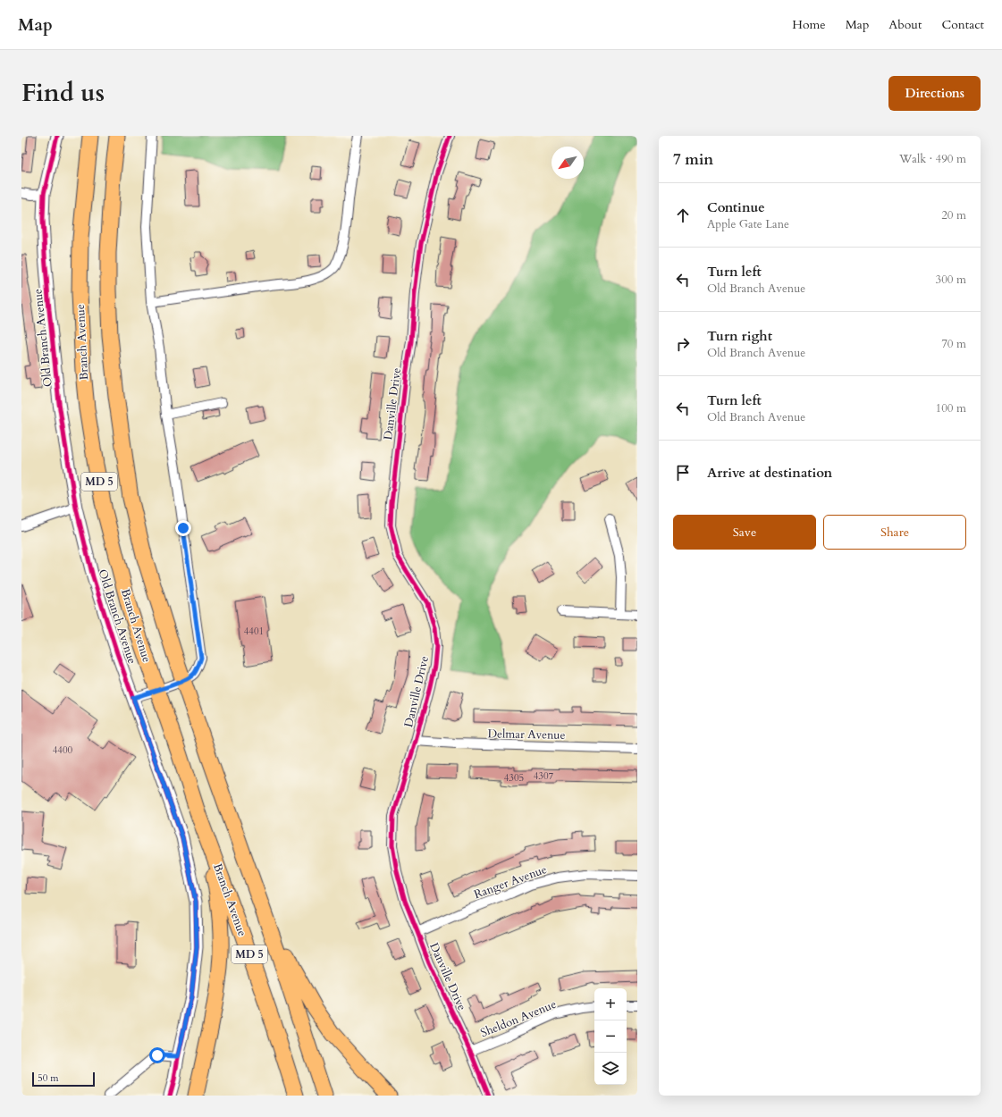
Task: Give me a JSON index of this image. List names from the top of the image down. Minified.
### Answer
{"streets":{"highway":["Branch Avenue","MD 5"],"street":["Old Branch Avenue","Danville Drive","Delmar Avenue","Ranger Avenue","Sheldon Avenue"]},"crossings":[["Danville Drive","Delmar Avenue"],["Danville Drive","Ranger Avenue"],["Danville Drive","Sheldon Avenue"]],"house_numbers":["4401","4400","4307","4305"],"scale_bar":"50 m","north":"bottom left","page":{"header":"Map","nav":["Home","Map","About","Contact"],"title":"Find us","buttons":["Directions",["Save","Share"]],"heading":["7 min","Walk · 490 m"],"list":[["Continue","Apple Gate Lane","20 m"],["Turn left","Old Branch Avenue","300 m"],["Turn right","Old Branch Avenue","70 m"],["Turn left","Old Branch Avenue","100 m"],"Arrive at destination"],"map_buttons":["+","−"],"scale":"50 m"}}
